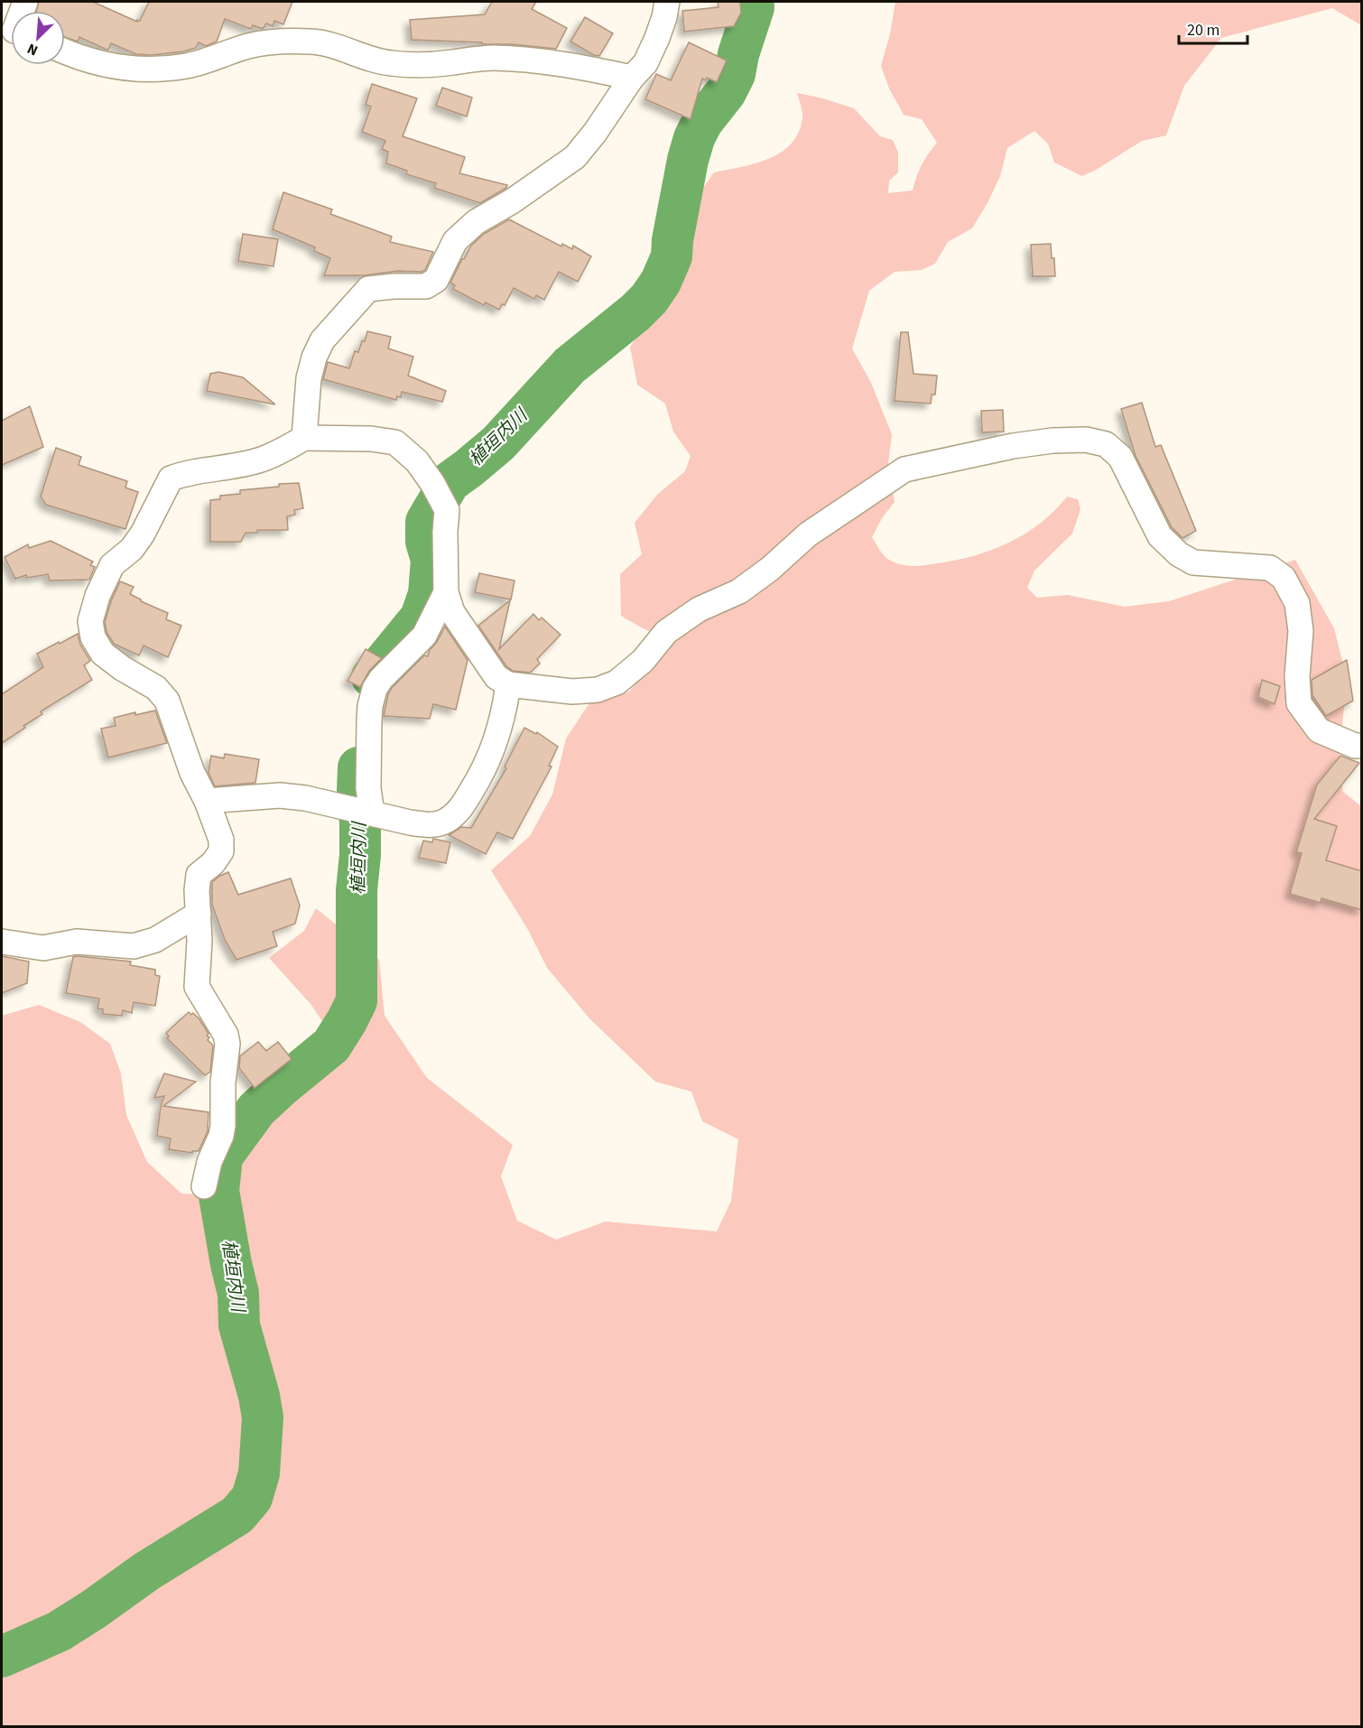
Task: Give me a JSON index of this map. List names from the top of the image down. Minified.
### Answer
{"water":["植垣内川"],"scale_bar":"20 m","north":"bottom left"}
